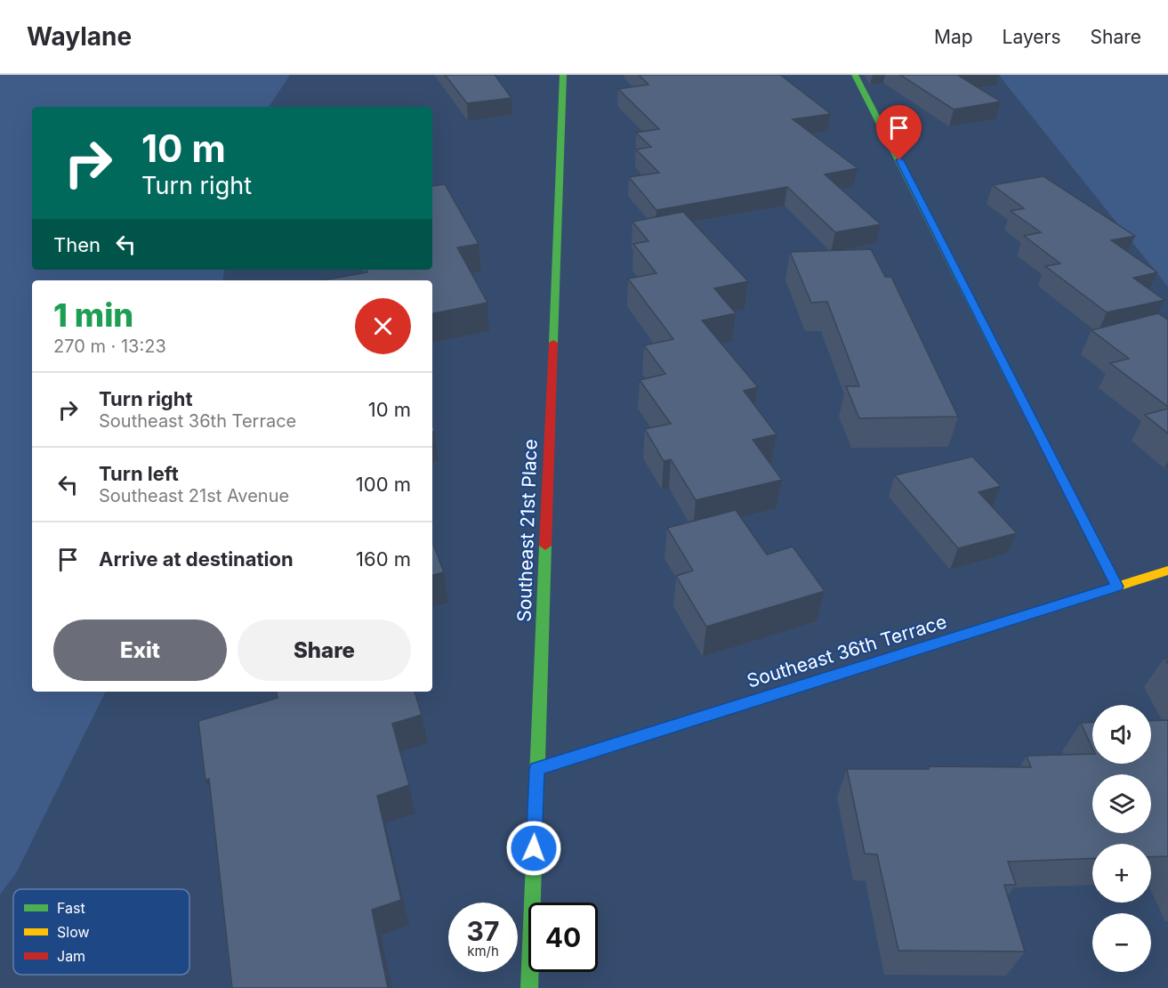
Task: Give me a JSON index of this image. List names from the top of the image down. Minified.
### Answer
{"streets":{"street":["Southeast 21st Place","Southeast 36th Terrace"]},"crossings":[["Southeast 21st Place","Southeast 36th Terrace"]],"legend":["Fast","Slow","Jam"],"page":{"header":"Waylane","nav":["Map","Layers","Share"],"turn":["10 m","Turn right"],"then":"Then","heading":["1 min","270 m · 13:23"],"list":[{"name":"Turn right","note":"Southeast 36th Terrace","value":"10 m"},{"name":"Turn left","note":"Southeast 21st Avenue","value":"100 m"},{"name":"Arrive at destination","value":"160 m"}],"buttons":["Exit","Share"],"map_buttons":["+","−"],"speed":"37 km/h","limit":"40"}}
